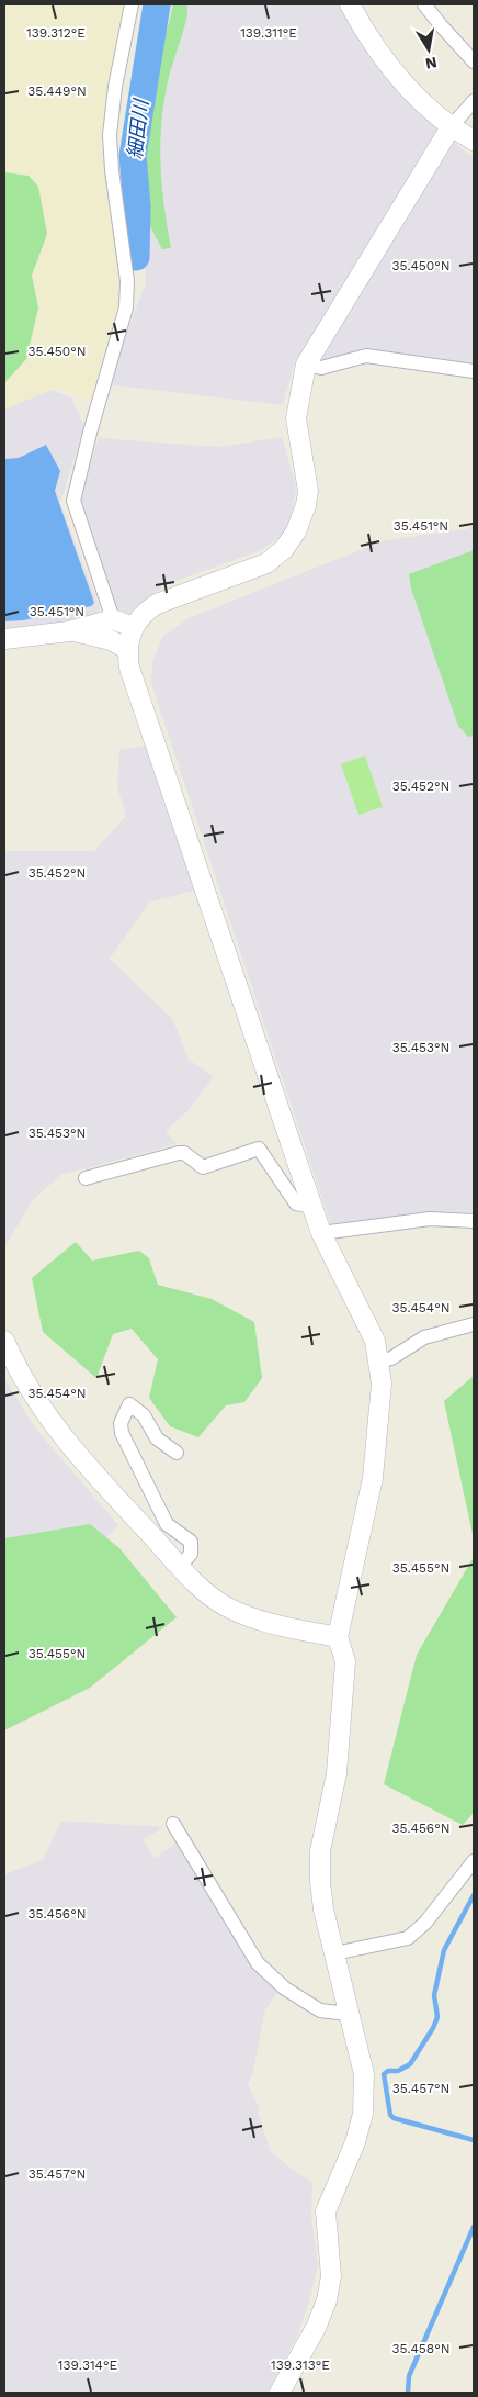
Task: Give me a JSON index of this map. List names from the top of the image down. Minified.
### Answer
{"water":["細田川"],"north":"bottom","coordinates":["139.312°E","139.311°E","35.449°N","35.450°N","35.451°N","35.452°N","35.453°N","35.454°N","35.455°N","35.456°N","35.457°N","35.458°N","139.314°E","139.313°E"]}
